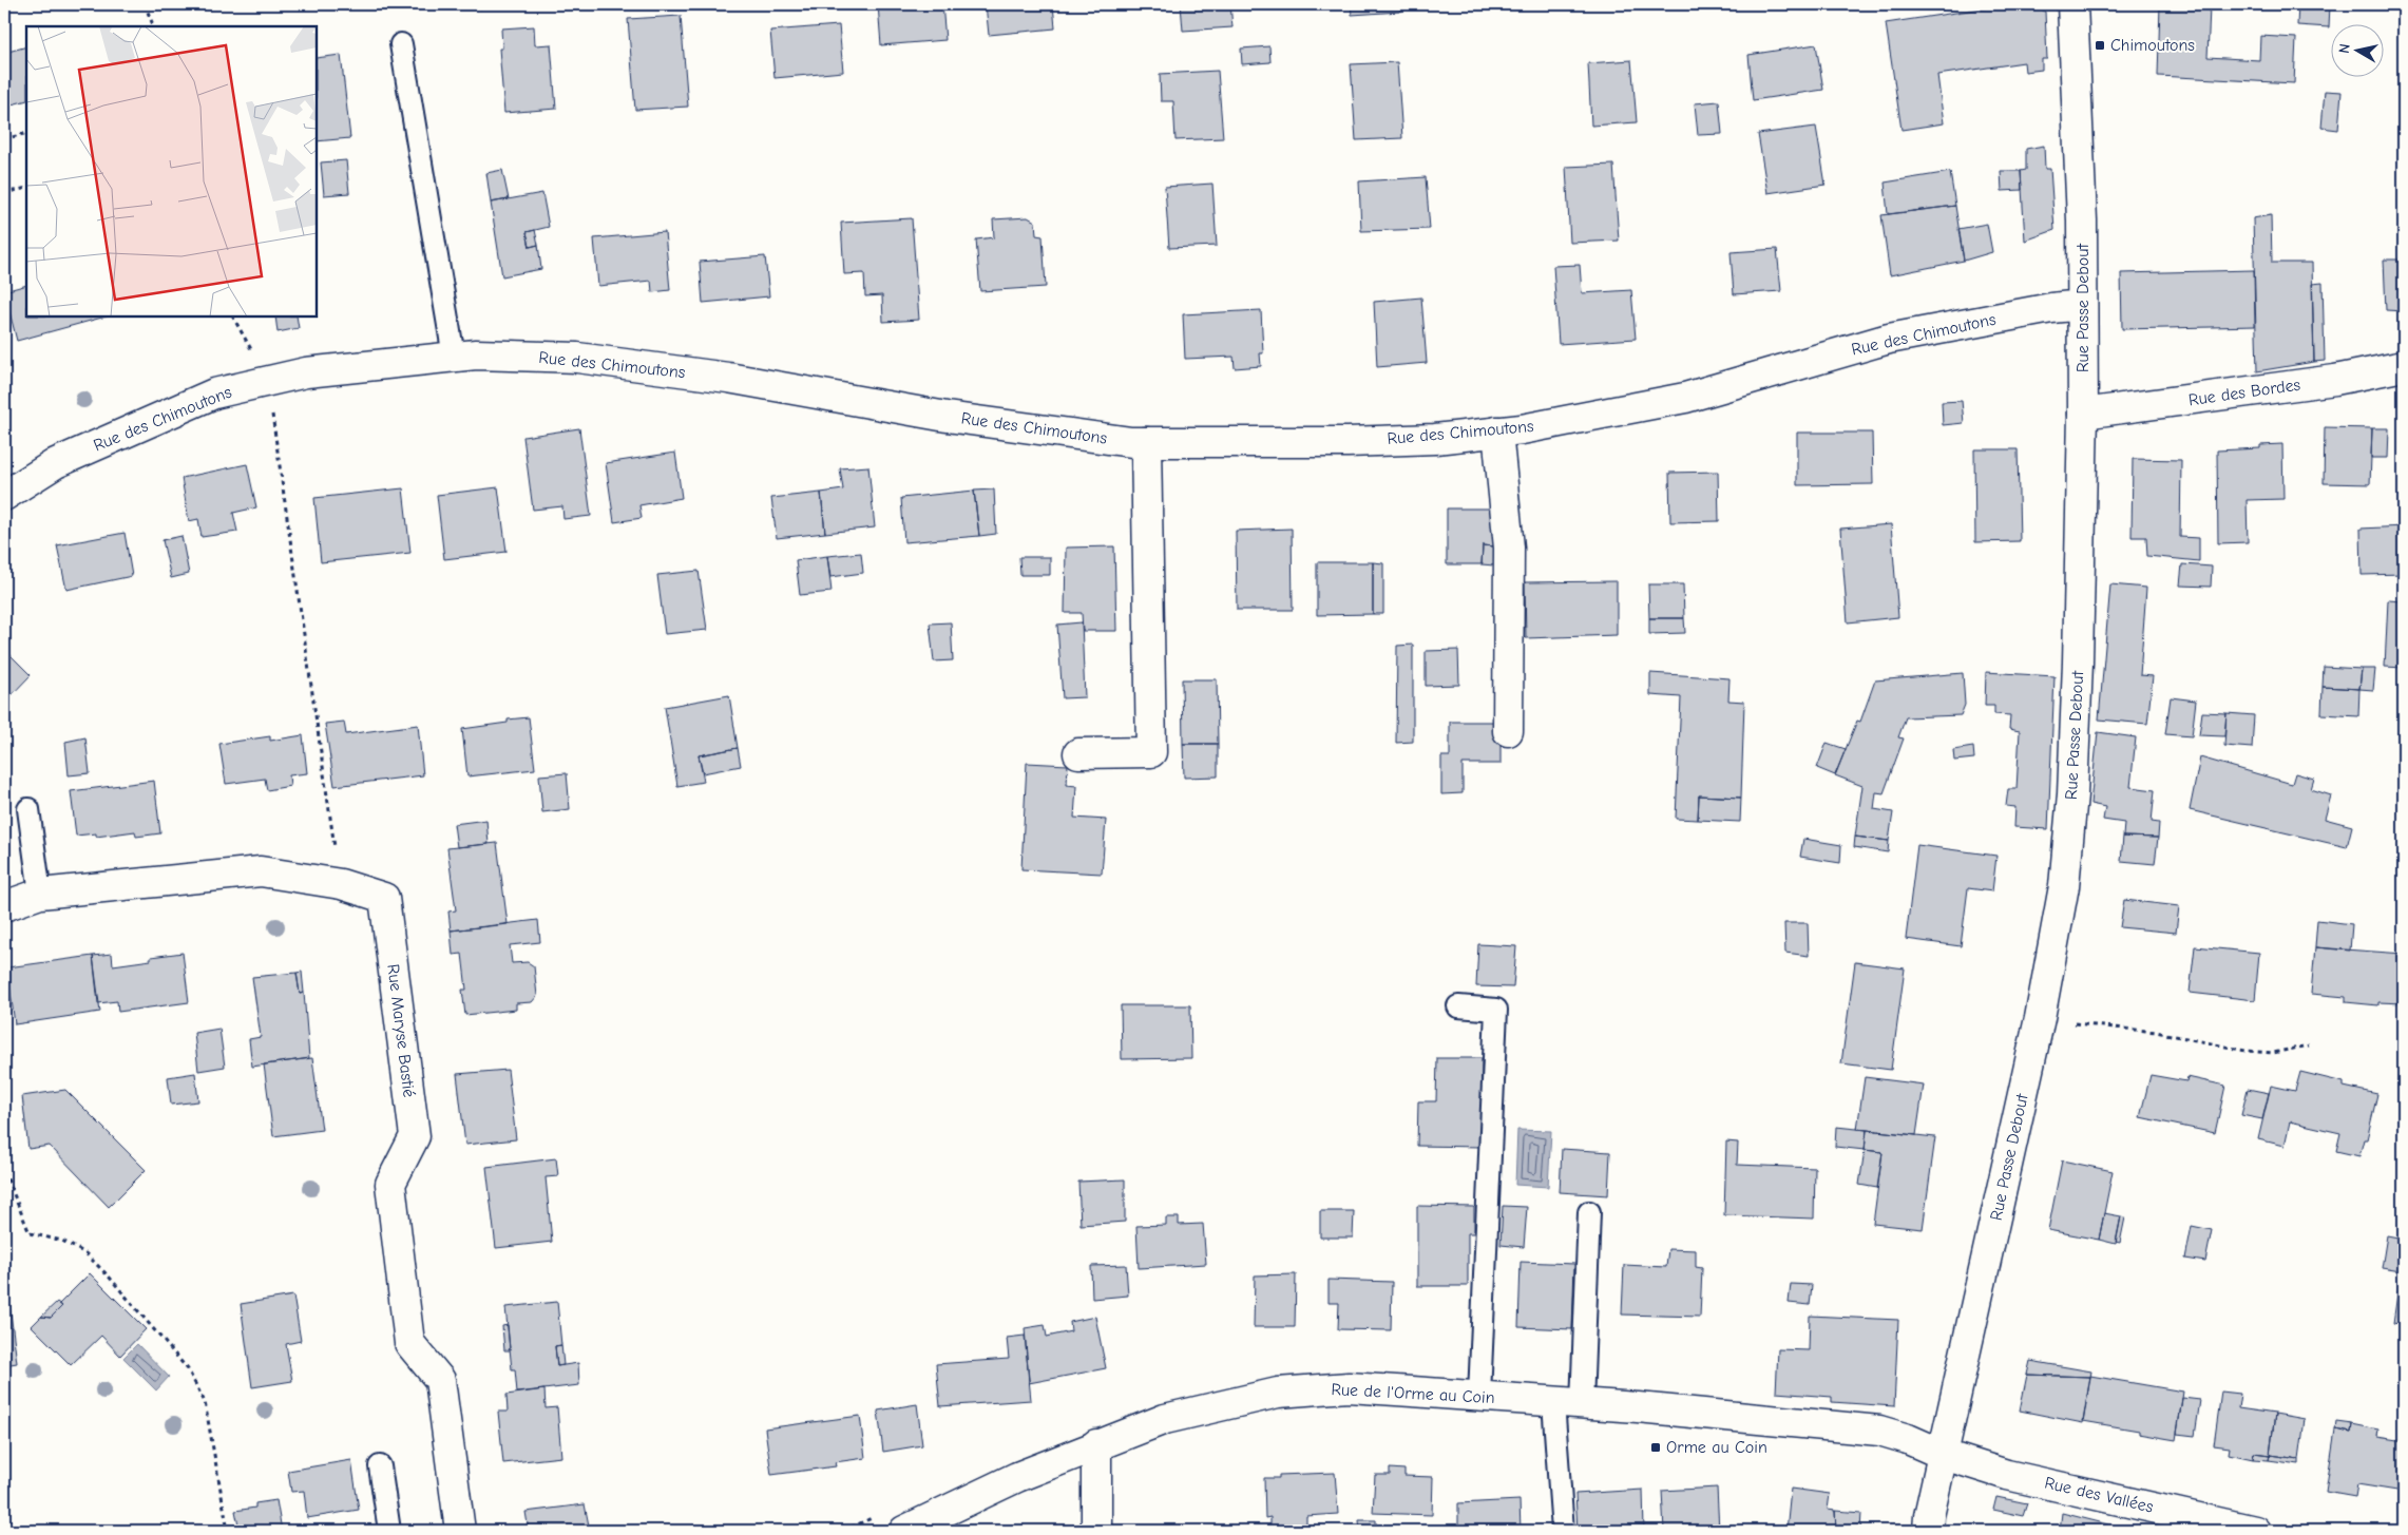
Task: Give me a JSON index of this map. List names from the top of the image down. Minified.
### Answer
{"streets":{"main road":["Rue Passe Debout","Rue des Chimoutons","Rue des Bordes","Rue Maryse Bastié","Rue de l'Orme au Coin","Rue des Vallées"]},"crossings":[["Rue Passe Debout","Rue des Chimoutons"],["Rue Passe Debout","Rue des Bordes"],["Rue Passe Debout","Rue de l'Orme au Coin"],["Rue Passe Debout","Rue des Vallées"],["Rue de l'Orme au Coin","Rue des Vallées"]],"places":{"transit":["Chimoutons","Orme au Coin"]},"north":"left"}
